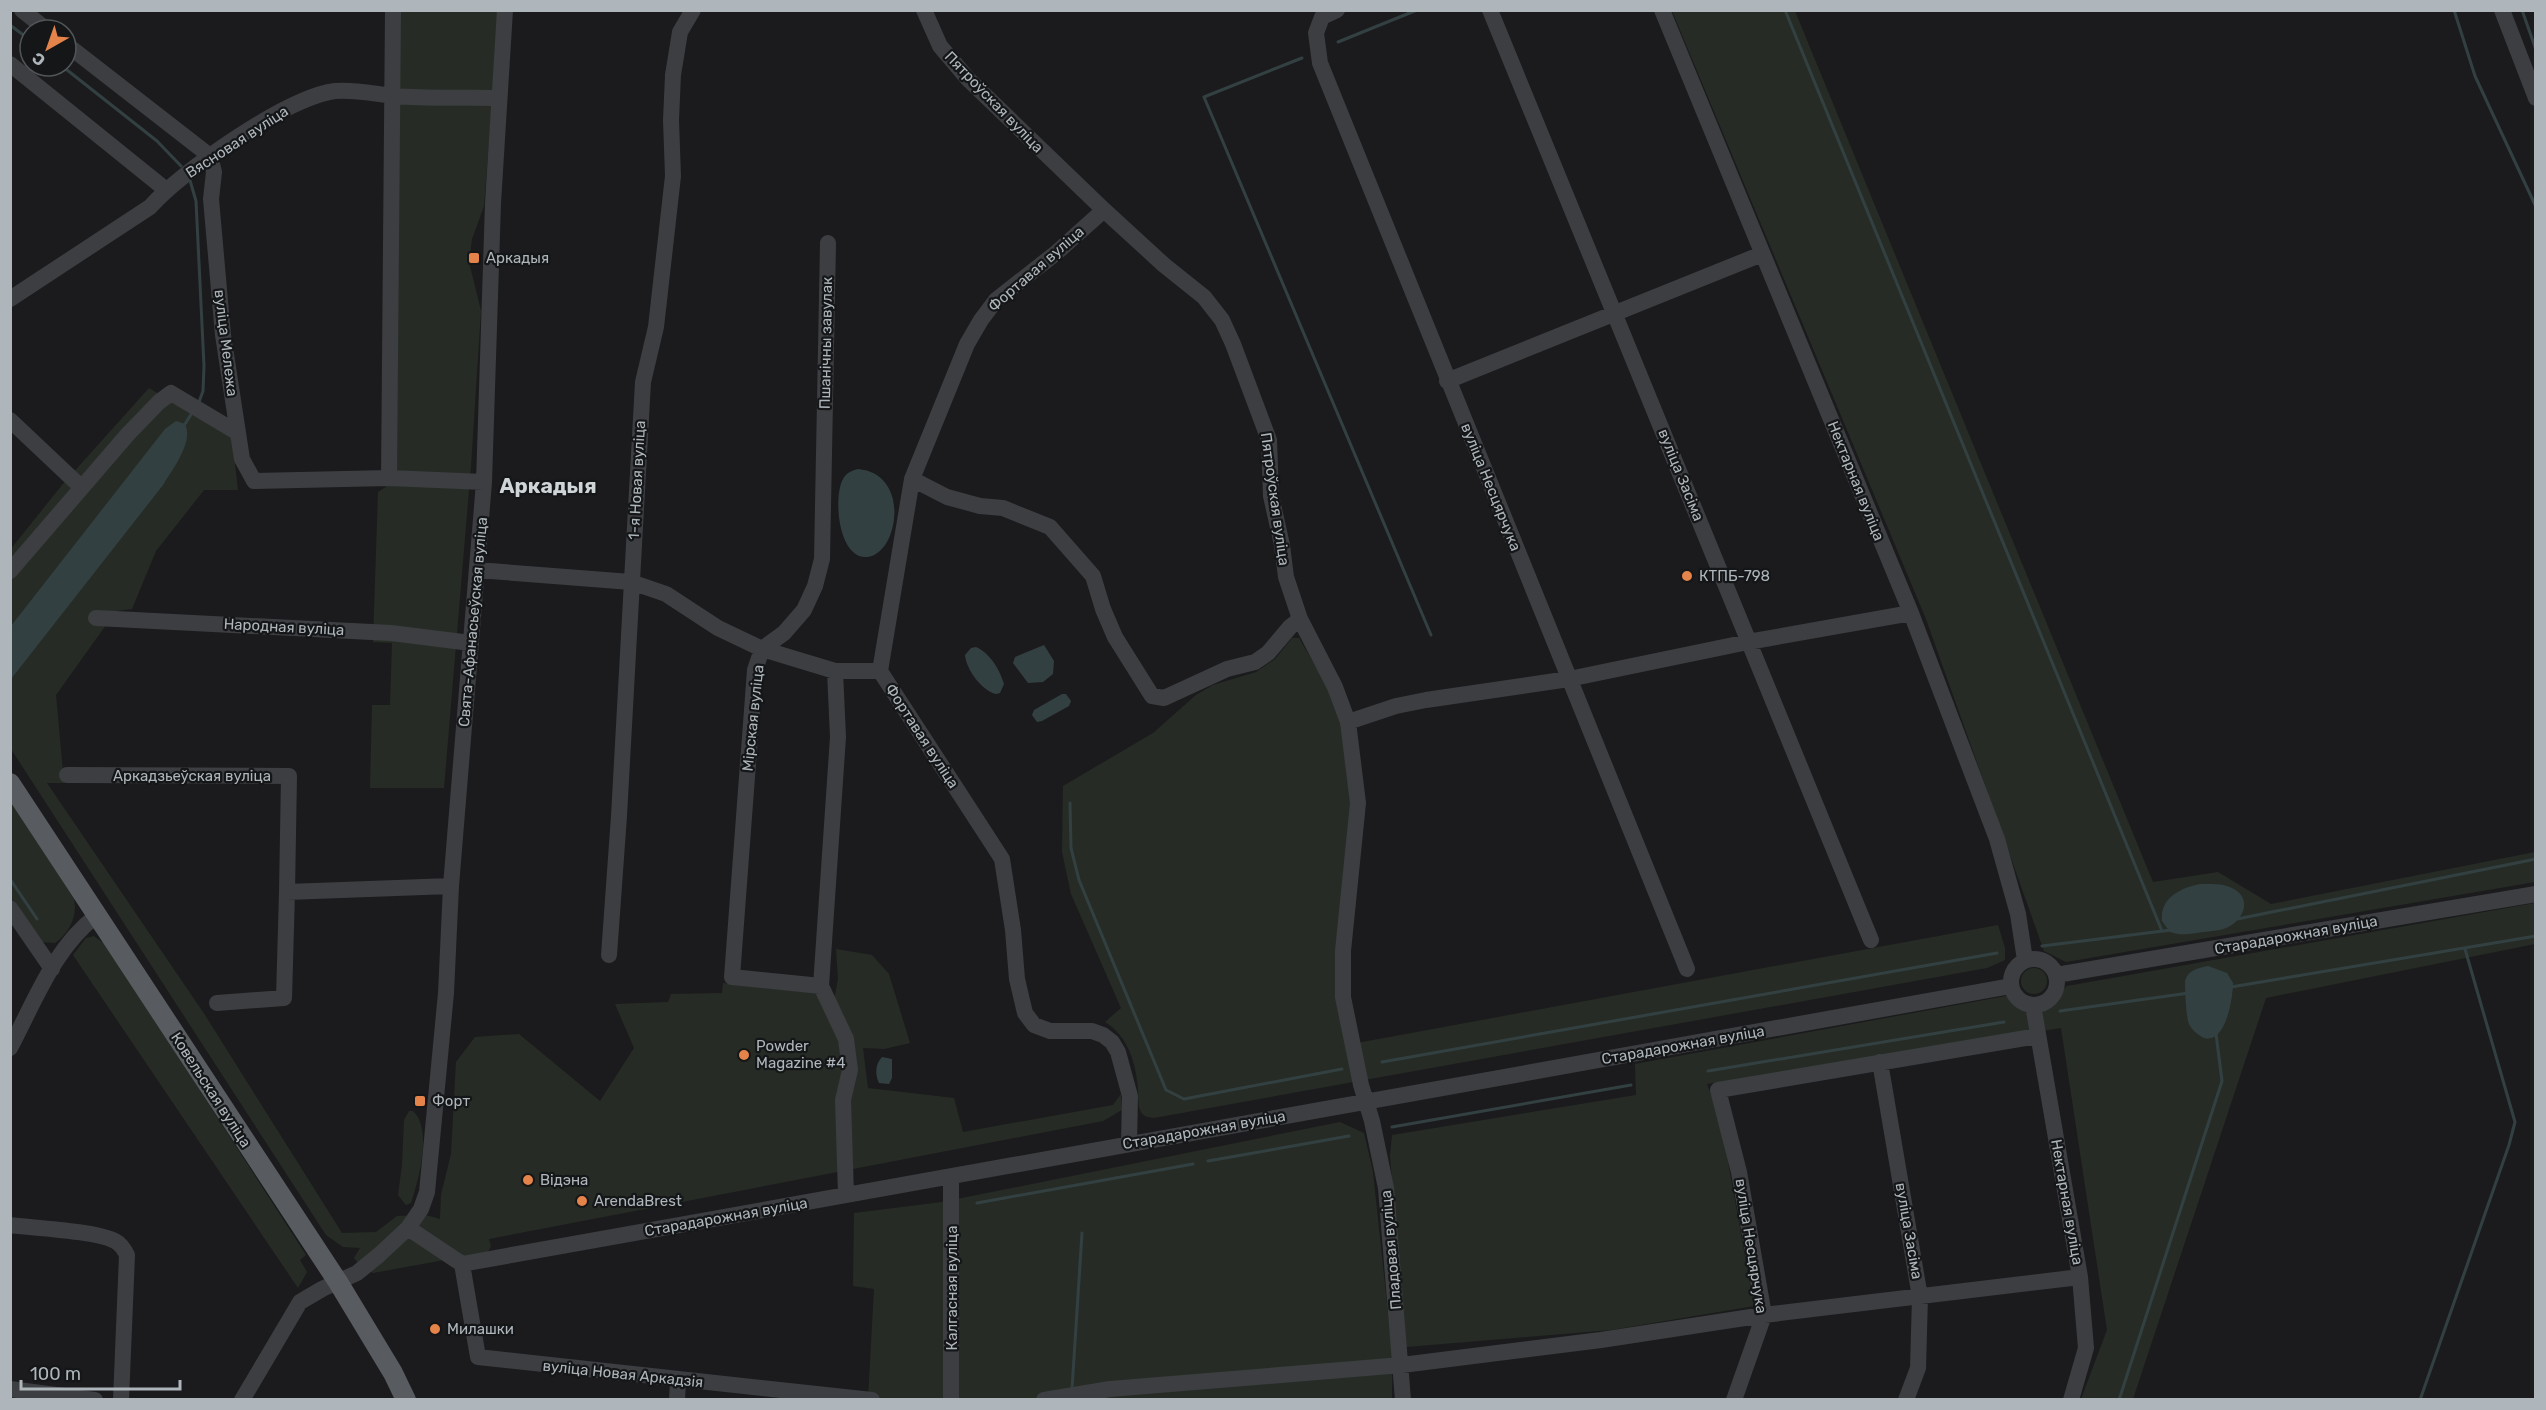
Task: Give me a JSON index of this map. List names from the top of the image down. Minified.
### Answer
{"streets":{"main road":["Ковельская вуліца"],"street":["Пятроўская вуліца","Вясновая вуліца","Фортавая вуліца","вуліца Мележа","Пшанічны завулак","вуліца Засіма","1-я Новая вуліца","Нектарная вуліца","вуліца Несцярчука","Свята-Афанасьеўская вуліца","Народная вуліца","Мірская вуліца","Аркадзьеўская вуліца","Старадарожная вуліца","Пладовая вуліца","Калгасная вуліца","вуліца Новая Аркадзія"]},"crossings":[["Пятроўская вуліца","Фортавая вуліца"],["Пятроўская вуліца","Старадарожная вуліца"],["Пятроўская вуліца","Пладовая вуліца"],["Вясновая вуліца","вуліца Мележа"],["Вясновая вуліца","Свята-Афанасьеўская вуліца"],["Фортавая вуліца","Старадарожная вуліца"],["вуліца Мележа","Свята-Афанасьеўская вуліца"],["Пшанічны завулак","Мірская вуліца"],["вуліца Засіма","вуліца Несцярчука"],["Нектарная вуліца","Старадарожная вуліца"],["Свята-Афанасьеўская вуліца","Народная вуліца"],["Свята-Афанасьеўская вуліца","Ковельская вуліца"],["Старадарожная вуліца","Пладовая вуліца"],["Старадарожная вуліца","Калгасная вуліца"],["Старадарожная вуліца","вуліца Новая Аркадзія"]],"districts":["Аркадыя"],"places":{"transit":["Аркадыя","Форт"],"other":["КТПБ-798","Powder Magazine #4","Відэна","ArendaBrest","Милашки"]},"scale_bar":"100 m","north":"bottom left"}
